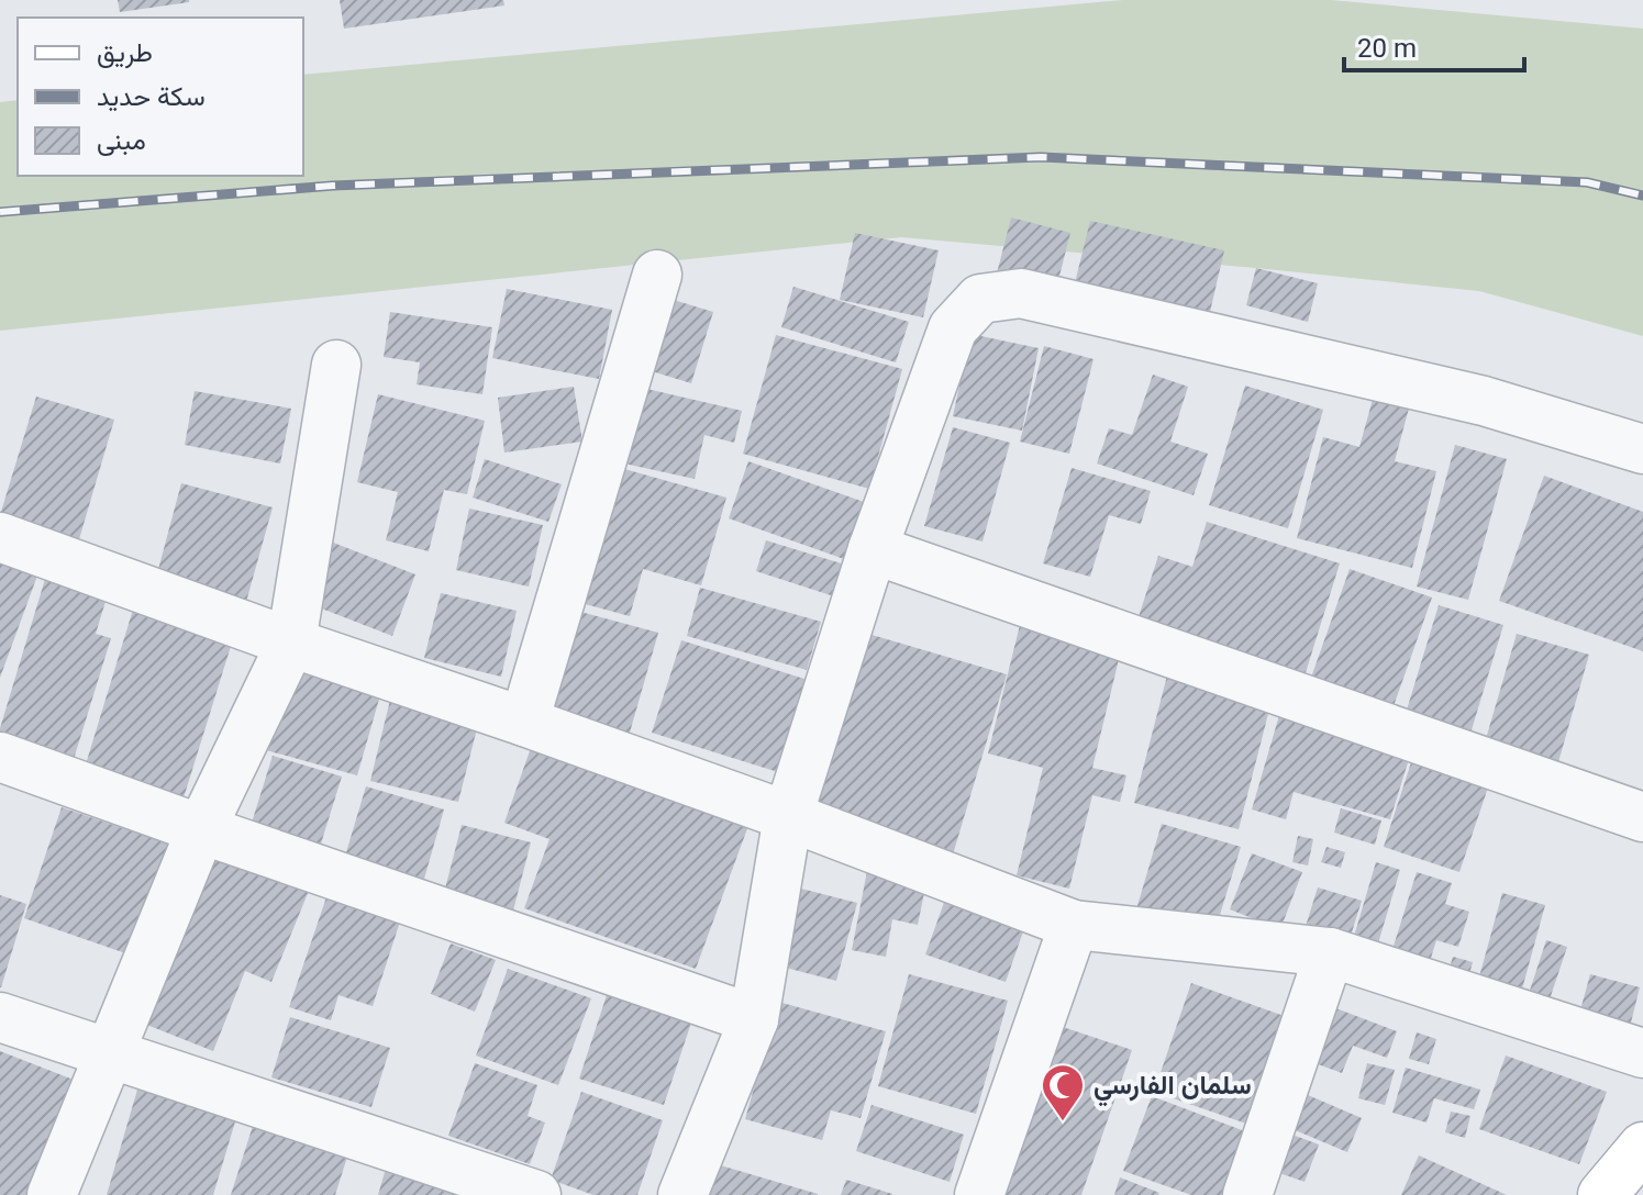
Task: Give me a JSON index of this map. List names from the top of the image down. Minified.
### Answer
{"places":{"mosque":["سلمان الفارسي"]},"legend":["طريق","سكة حديد","مبنى"],"scale_bar":"20 m"}
